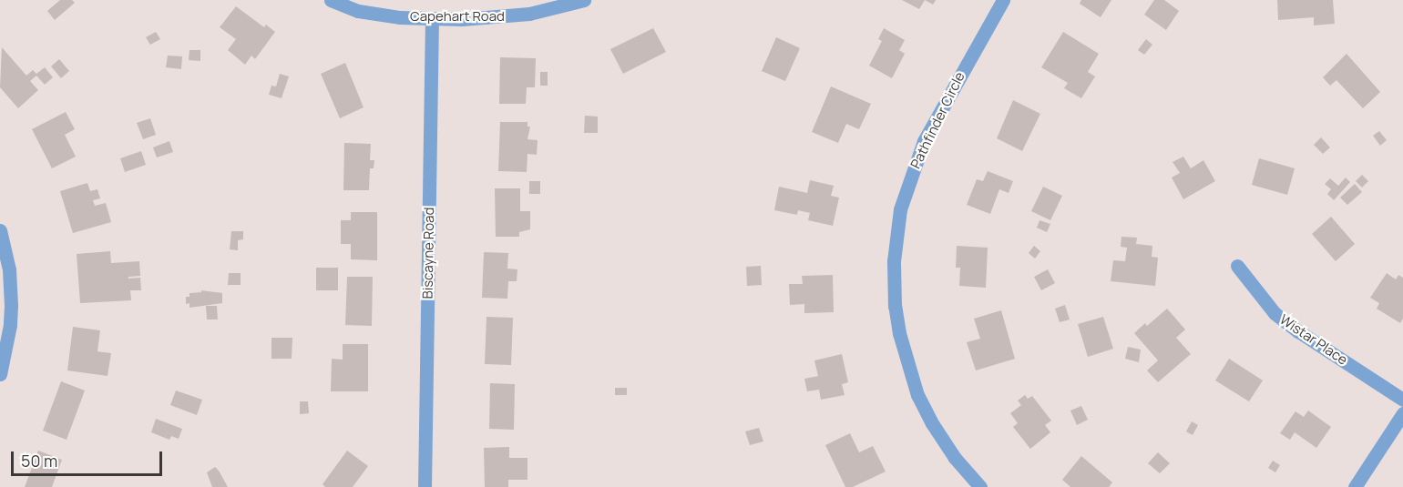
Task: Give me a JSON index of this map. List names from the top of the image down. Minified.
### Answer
{"streets":{"street":["Capehart Road","Pathfinder Circle","Biscayne Road","Wistar Place"]},"crossings":[["Capehart Road","Biscayne Road"]],"scale_bar":"50 m"}
